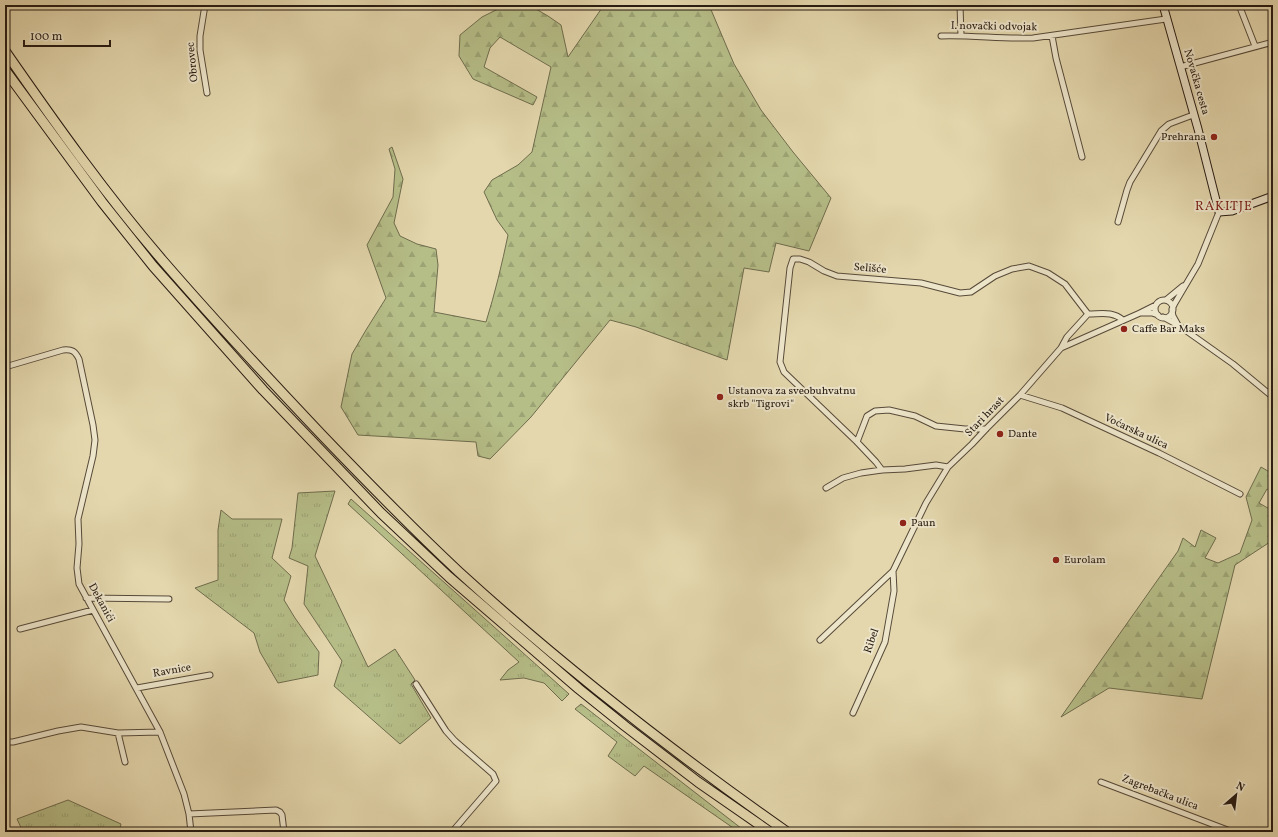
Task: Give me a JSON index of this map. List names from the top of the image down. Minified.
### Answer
{"streets":{"street":["I. novački odvojak","Obrovec","Novačka cesta","Selišće","Stari hrast","Voćarska ulica","Dekanići","Ribel","Ravnice","Zagrebačka ulica"]},"crossings":[["I. novački odvojak","Novačka cesta"],["Stari hrast","Voćarska ulica"],["Stari hrast","Ribel"],["Dekanići","Ravnice"]],"districts":["RAKITJE"],"places":["Prehrana","Caffe Bar Maks","Ustanova za sveobuhvatnu skrb \"Tigrovi\"","Dante","Paun","Eurolam"],"scale_bar":"100 m","north":"top right"}
